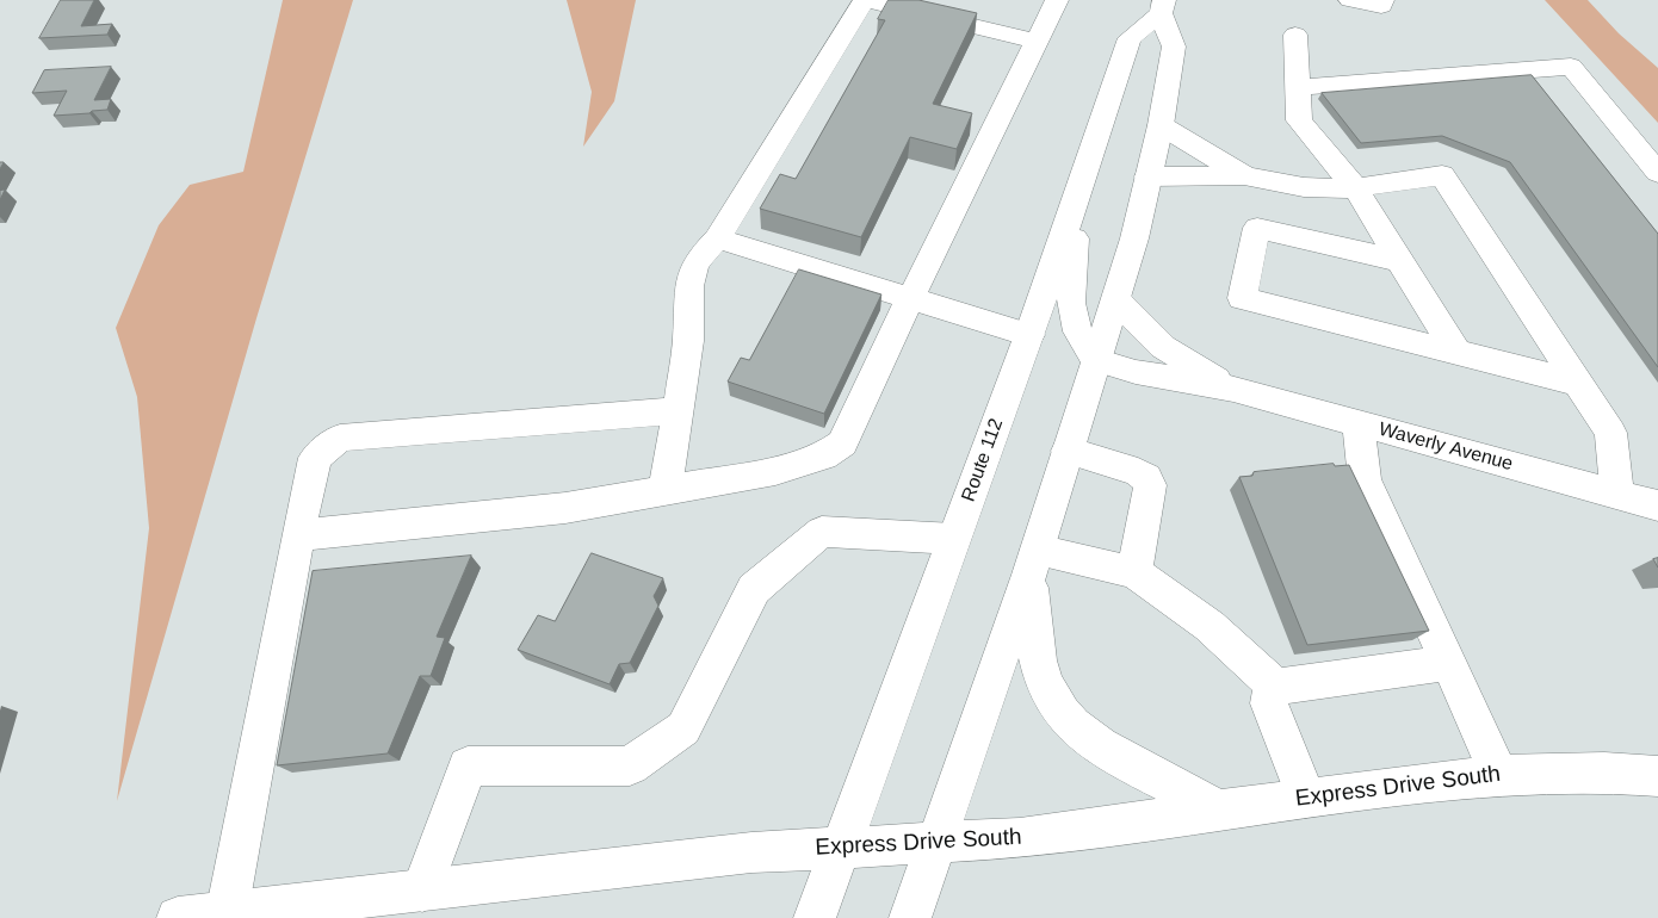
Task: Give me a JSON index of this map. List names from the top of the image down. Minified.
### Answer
{"streets":{"main road":["Waverly Avenue","Route 112","Express Drive South"]},"crossings":[["Waverly Avenue","Route 112"],["Route 112","Express Drive South"]]}
